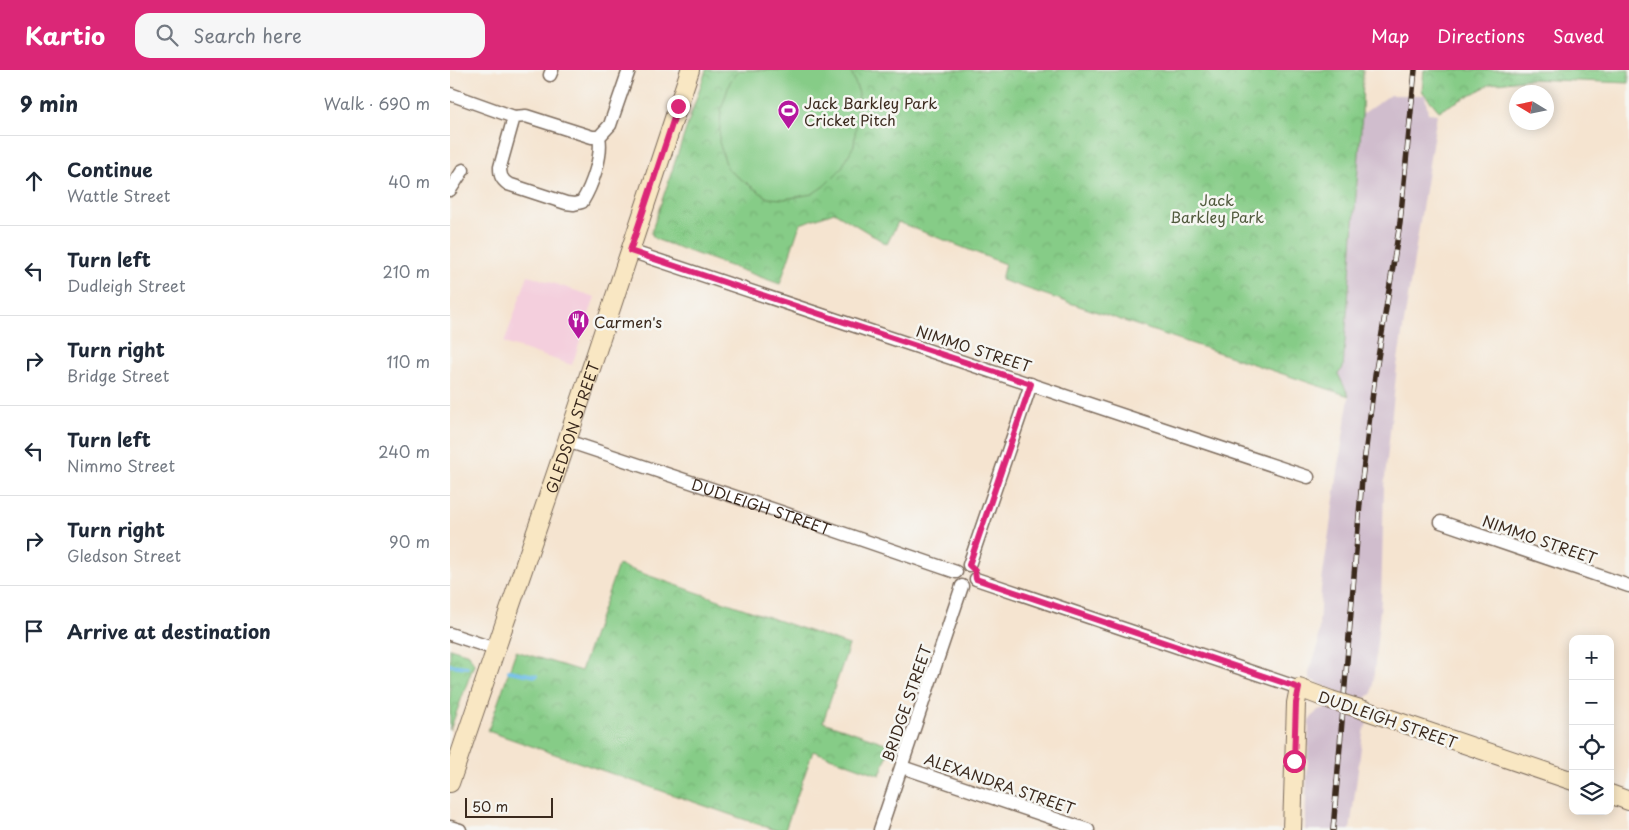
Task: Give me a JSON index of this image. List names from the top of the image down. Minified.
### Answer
{"streets":{"street":["NIMMO STREET","GLEDSON STREET","DUDLEIGH STREET","BRIDGE STREET","ALEXANDRA STREET"]},"crossings":[["NIMMO STREET","GLEDSON STREET"],["GLEDSON STREET","DUDLEIGH STREET"],["DUDLEIGH STREET","BRIDGE STREET"],["BRIDGE STREET","ALEXANDRA STREET"]],"parks":["Jack Barkley Park"],"places":{"sports":["Jack Barkley Park Cricket Pitch"],"restaurant":["Carmen's"]},"scale_bar":"50 m","north":"left","page":{"header":"Kartio","search":"Search here","nav":["Map","Directions","Saved"],"heading":["9 min","Walk · 690 m"],"list":[["Continue","Wattle Street","40 m"],["Turn left","Dudleigh Street","210 m"],["Turn right","Bridge Street","110 m"],["Turn left","Nimmo Street","240 m"],["Turn right","Gledson Street","90 m"],"Arrive at destination"],"map_buttons":["+","−"],"scale":"50 m"}}
